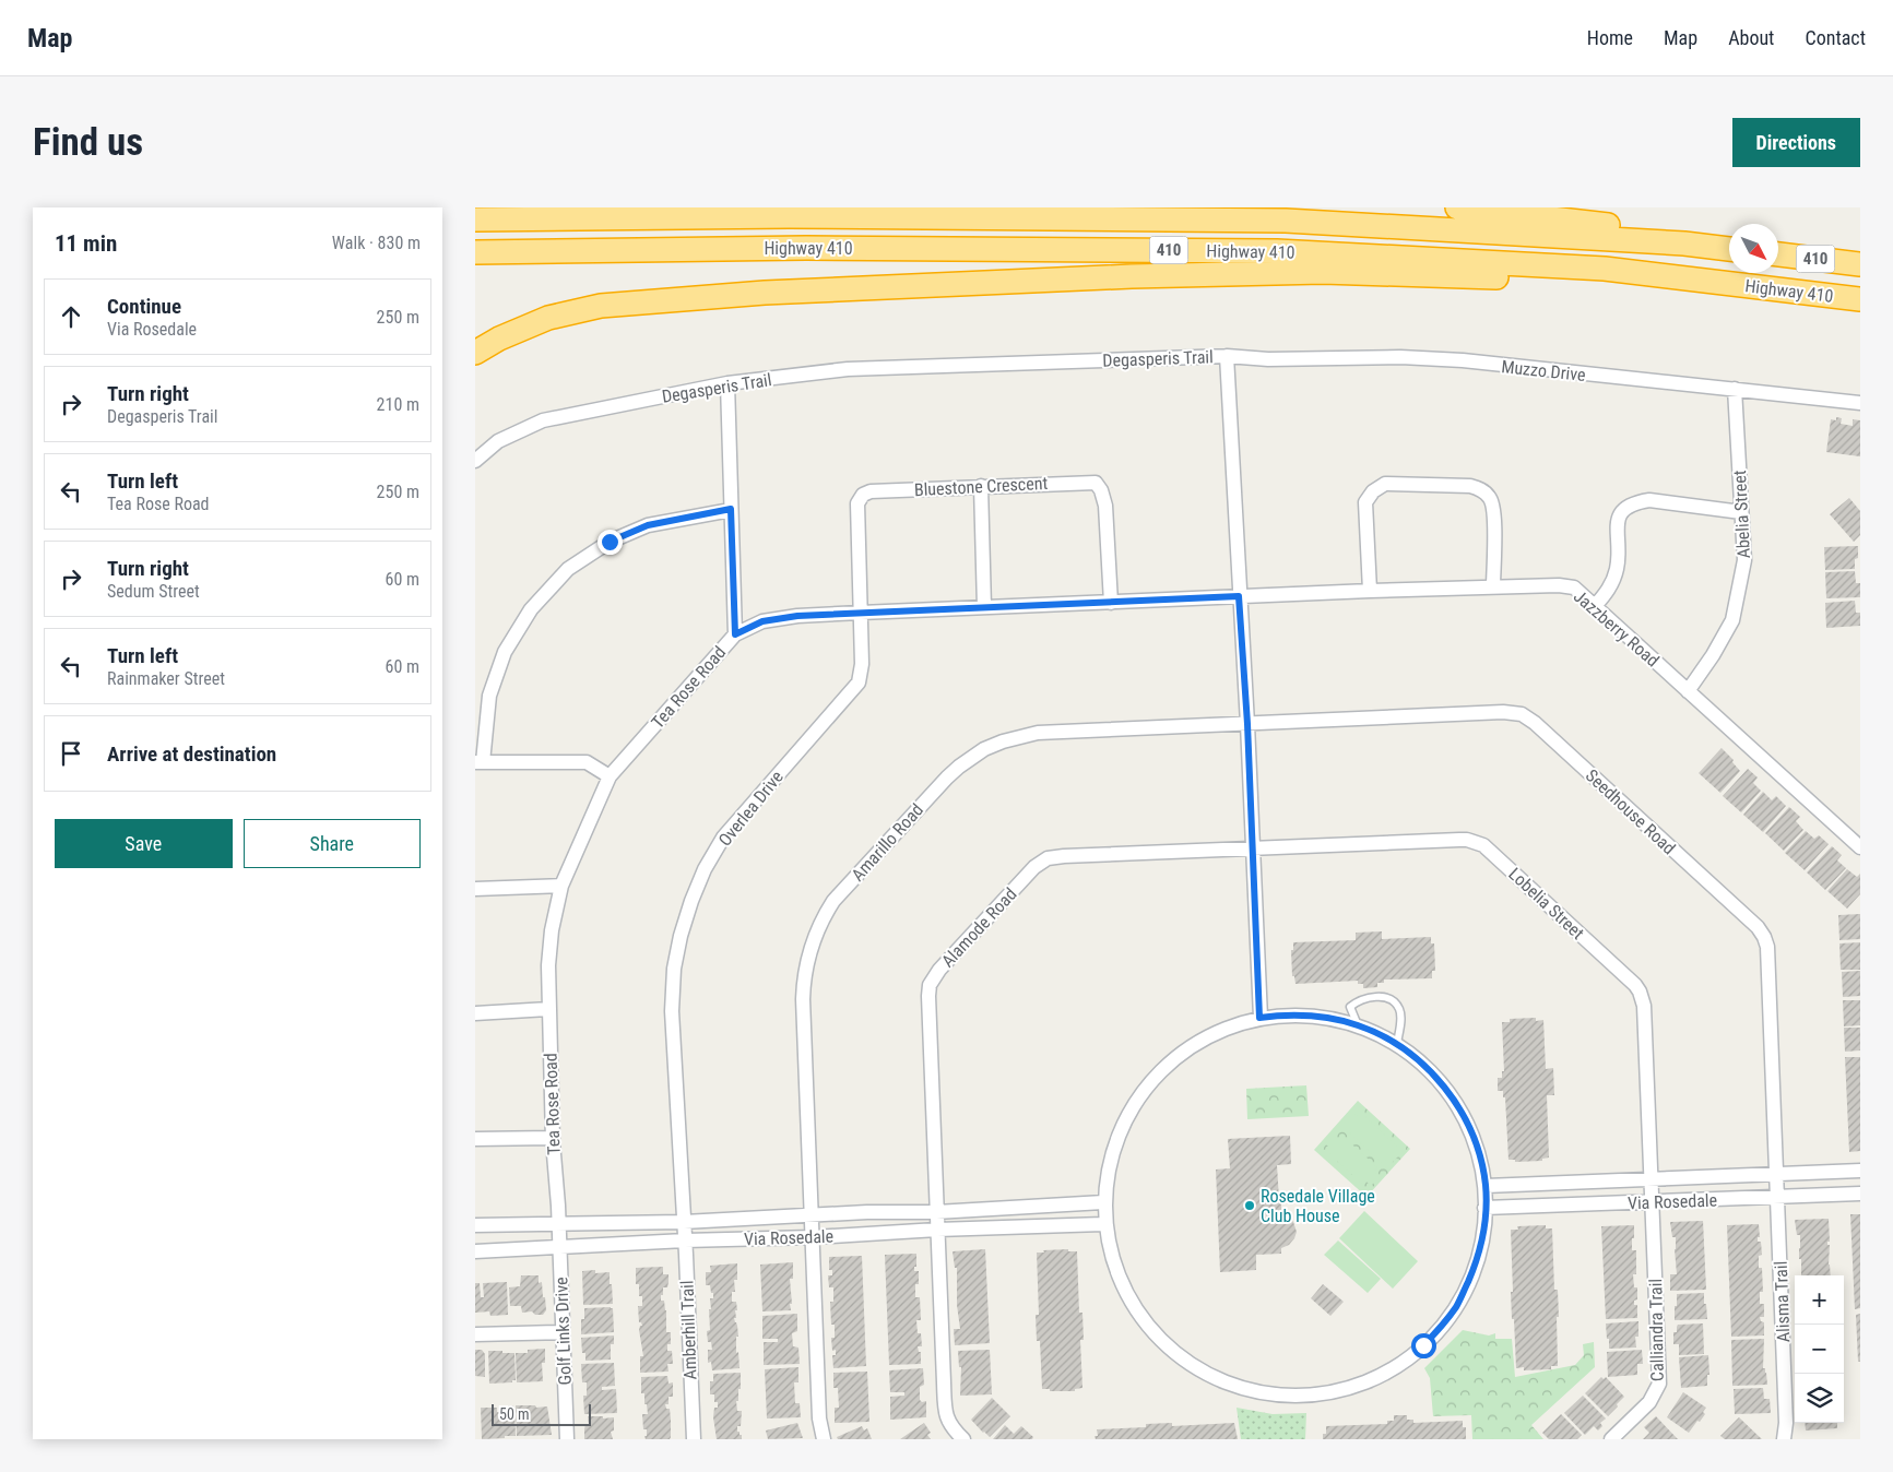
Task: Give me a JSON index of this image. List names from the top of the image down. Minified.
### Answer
{"streets":{"highway":["Highway 410","410"],"street":["Degasperis Trail","Muzzo Drive","Bluestone Crescent","Abelia Street","Jazzberry Road","Tea Rose Road","Overlea Drive","Seedhouse Road","Amarillo Road","Lobelia Street","Alamode Road","Via Rosedale","Alisma Trail","Amberhill Trail","Calliandra Trail","Golf Links Drive"]},"crossings":[["Degasperis Trail","Muzzo Drive"],["Degasperis Trail","Jazzberry Road"],["Degasperis Trail","Tea Rose Road"],["Degasperis Trail","Seedhouse Road"],["Degasperis Trail","Amarillo Road"],["Degasperis Trail","Lobelia Street"],["Degasperis Trail","Alamode Road"],["Muzzo Drive","Abelia Street"],["Bluestone Crescent","Tea Rose Road"],["Bluestone Crescent","Overlea Drive"],["Abelia Street","Jazzberry Road"],["Jazzberry Road","Tea Rose Road"],["Tea Rose Road","Overlea Drive"],["Tea Rose Road","Via Rosedale"],["Tea Rose Road","Golf Links Drive"],["Overlea Drive","Via Rosedale"],["Overlea Drive","Amberhill Trail"],["Seedhouse Road","Amarillo Road"],["Seedhouse Road","Via Rosedale"],["Seedhouse Road","Alisma Trail"],["Amarillo Road","Via Rosedale"],["Lobelia Street","Alamode Road"],["Lobelia Street","Via Rosedale"],["Lobelia Street","Calliandra Trail"],["Alamode Road","Via Rosedale"],["Via Rosedale","Alisma Trail"],["Via Rosedale","Amberhill Trail"],["Via Rosedale","Calliandra Trail"],["Via Rosedale","Golf Links Drive"]],"places":["Rosedale Village Club House"],"scale_bar":"50 m","north":"bottom right","page":{"header":"Map","nav":["Home","Map","About","Contact"],"buttons":["Directions",["Save","Share"]],"title":"Find us","heading":["11 min","Walk · 830 m"],"list":[["Continue","Via Rosedale","250 m"],["Turn right","Degasperis Trail","210 m"],["Turn left","Tea Rose Road","250 m"],["Turn right","Sedum Street","60 m"],["Turn left","Rainmaker Street","60 m"],"Arrive at destination"],"map_buttons":["+","−"],"scale":"50 m"}}
